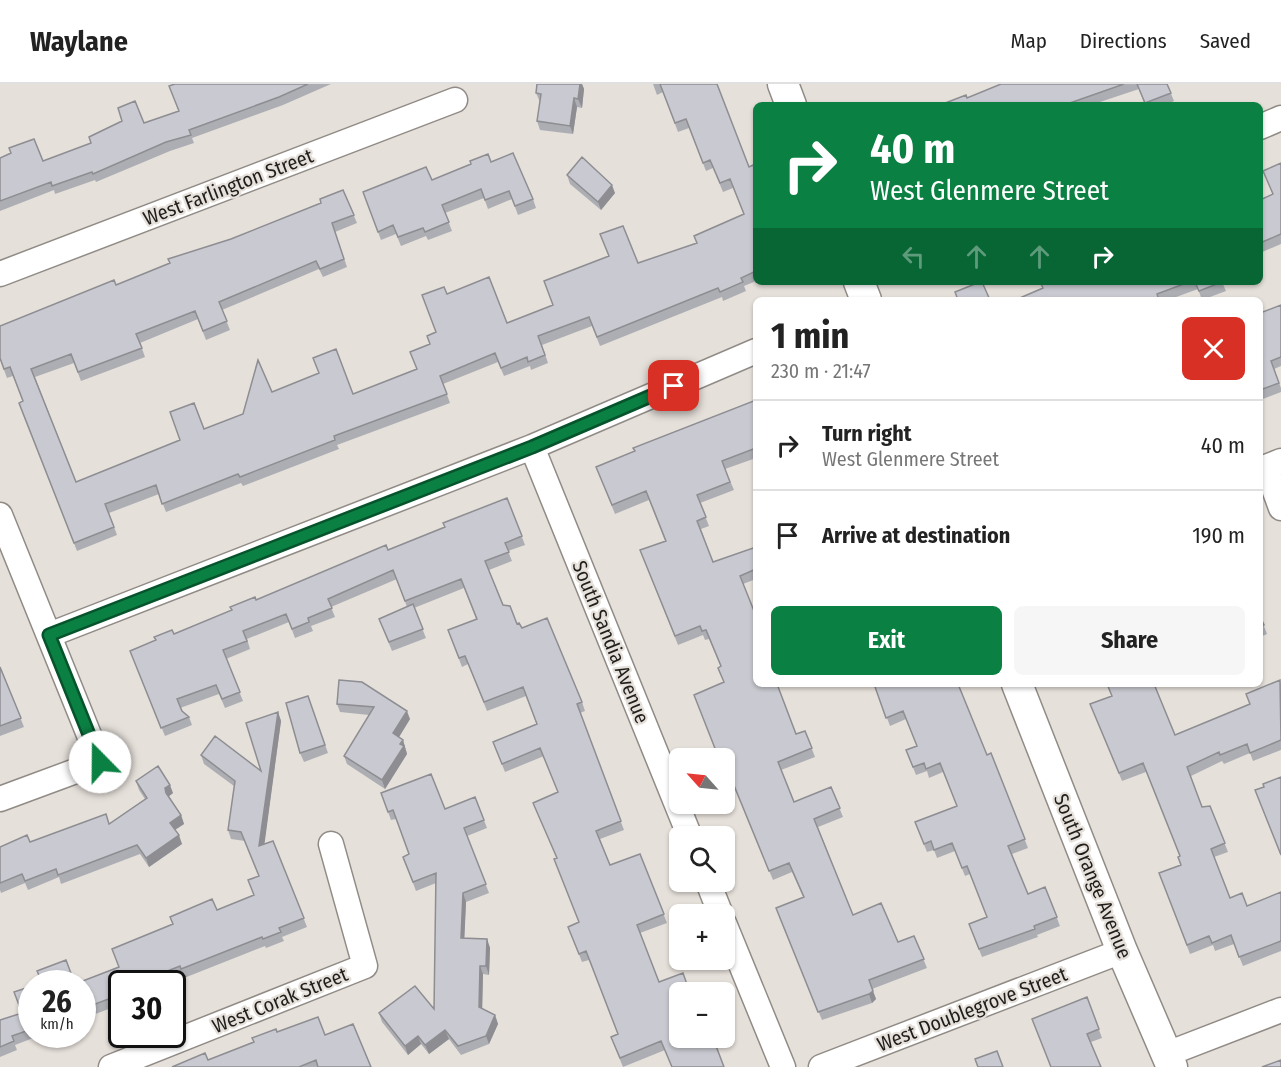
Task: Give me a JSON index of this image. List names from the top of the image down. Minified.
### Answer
{"streets":{"street":["West Farlington Street","South Sandia Avenue","South Orange Avenue","West Corak Street","West Doublegrove Street"]},"crossings":[["South Orange Avenue","West Doublegrove Street"]],"north":"top left","page":{"header":"Waylane","nav":["Map","Directions","Saved"],"turn":["40 m","West Glenmere Street"],"heading":["1 min","230 m · 21:47"],"list":[{"name":"Turn right","note":"West Glenmere Street","value":"40 m"},{"name":"Arrive at destination","value":"190 m"}],"buttons":["Exit","Share"],"map_buttons":["+","−"],"speed":"26 km/h","limit":"30"}}
